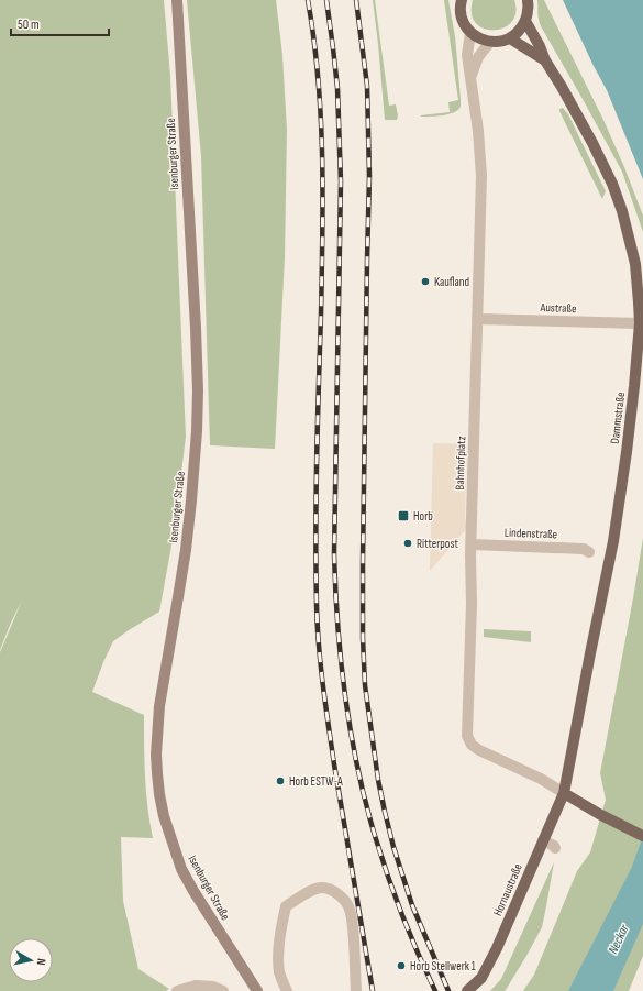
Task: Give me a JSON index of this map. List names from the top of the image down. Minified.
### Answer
{"streets":{"main road":["Dammstraße","Hornaustraße"],"street":["Isenburger Straße","Austraße","Bahnhofplatz","Lindenstraße"]},"crossings":[["Austraße","Dammstraße"],["Austraße","Bahnhofplatz"],["Dammstraße","Bahnhofplatz"],["Dammstraße","Hornaustraße"],["Bahnhofplatz","Lindenstraße"],["Bahnhofplatz","Hornaustraße"]],"water":["Neckar"],"places":{"other":["Kaufland","Ritterpost","Horb ESTW-A","Horb Stellwerk 1"],"transit":["Horb"]},"scale_bar":"50 m","north":"right"}
